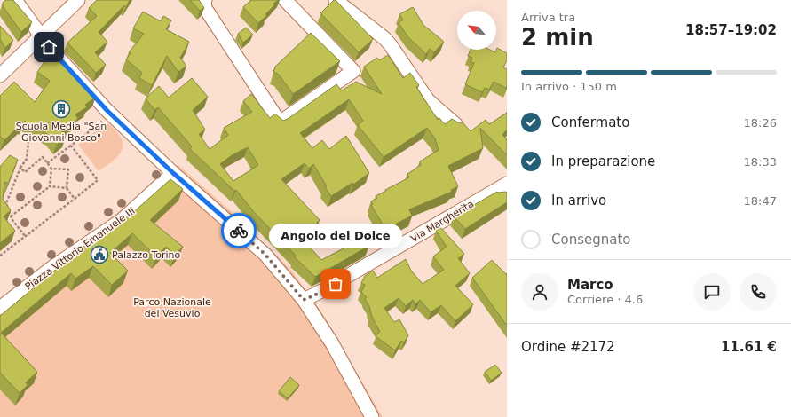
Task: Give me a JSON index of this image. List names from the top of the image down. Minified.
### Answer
{"streets":{"street":["Via Margherita","Piazza Vittorio Emanuele III"]},"parks":["Parco Nazionale del Vesuvio"],"places":{"building":["Scuola Media \"San Giovanni Bosco\""],"public building":["Palazzo Torino"],"other":["Angolo del Dolce"]},"north":"top left","page":{"heading":["2 min","Arriva tra","18:57–19:02"],"panel":["Marco","Corriere · 4.6","Ordine #2172","11.61 €"],"bar":"In arrivo · 150 m","list":[["Confermato","18:26"],["In preparazione","18:33"],["In arrivo","18:47"],"Consegnato"],"bubble":"Angolo del Dolce"}}
